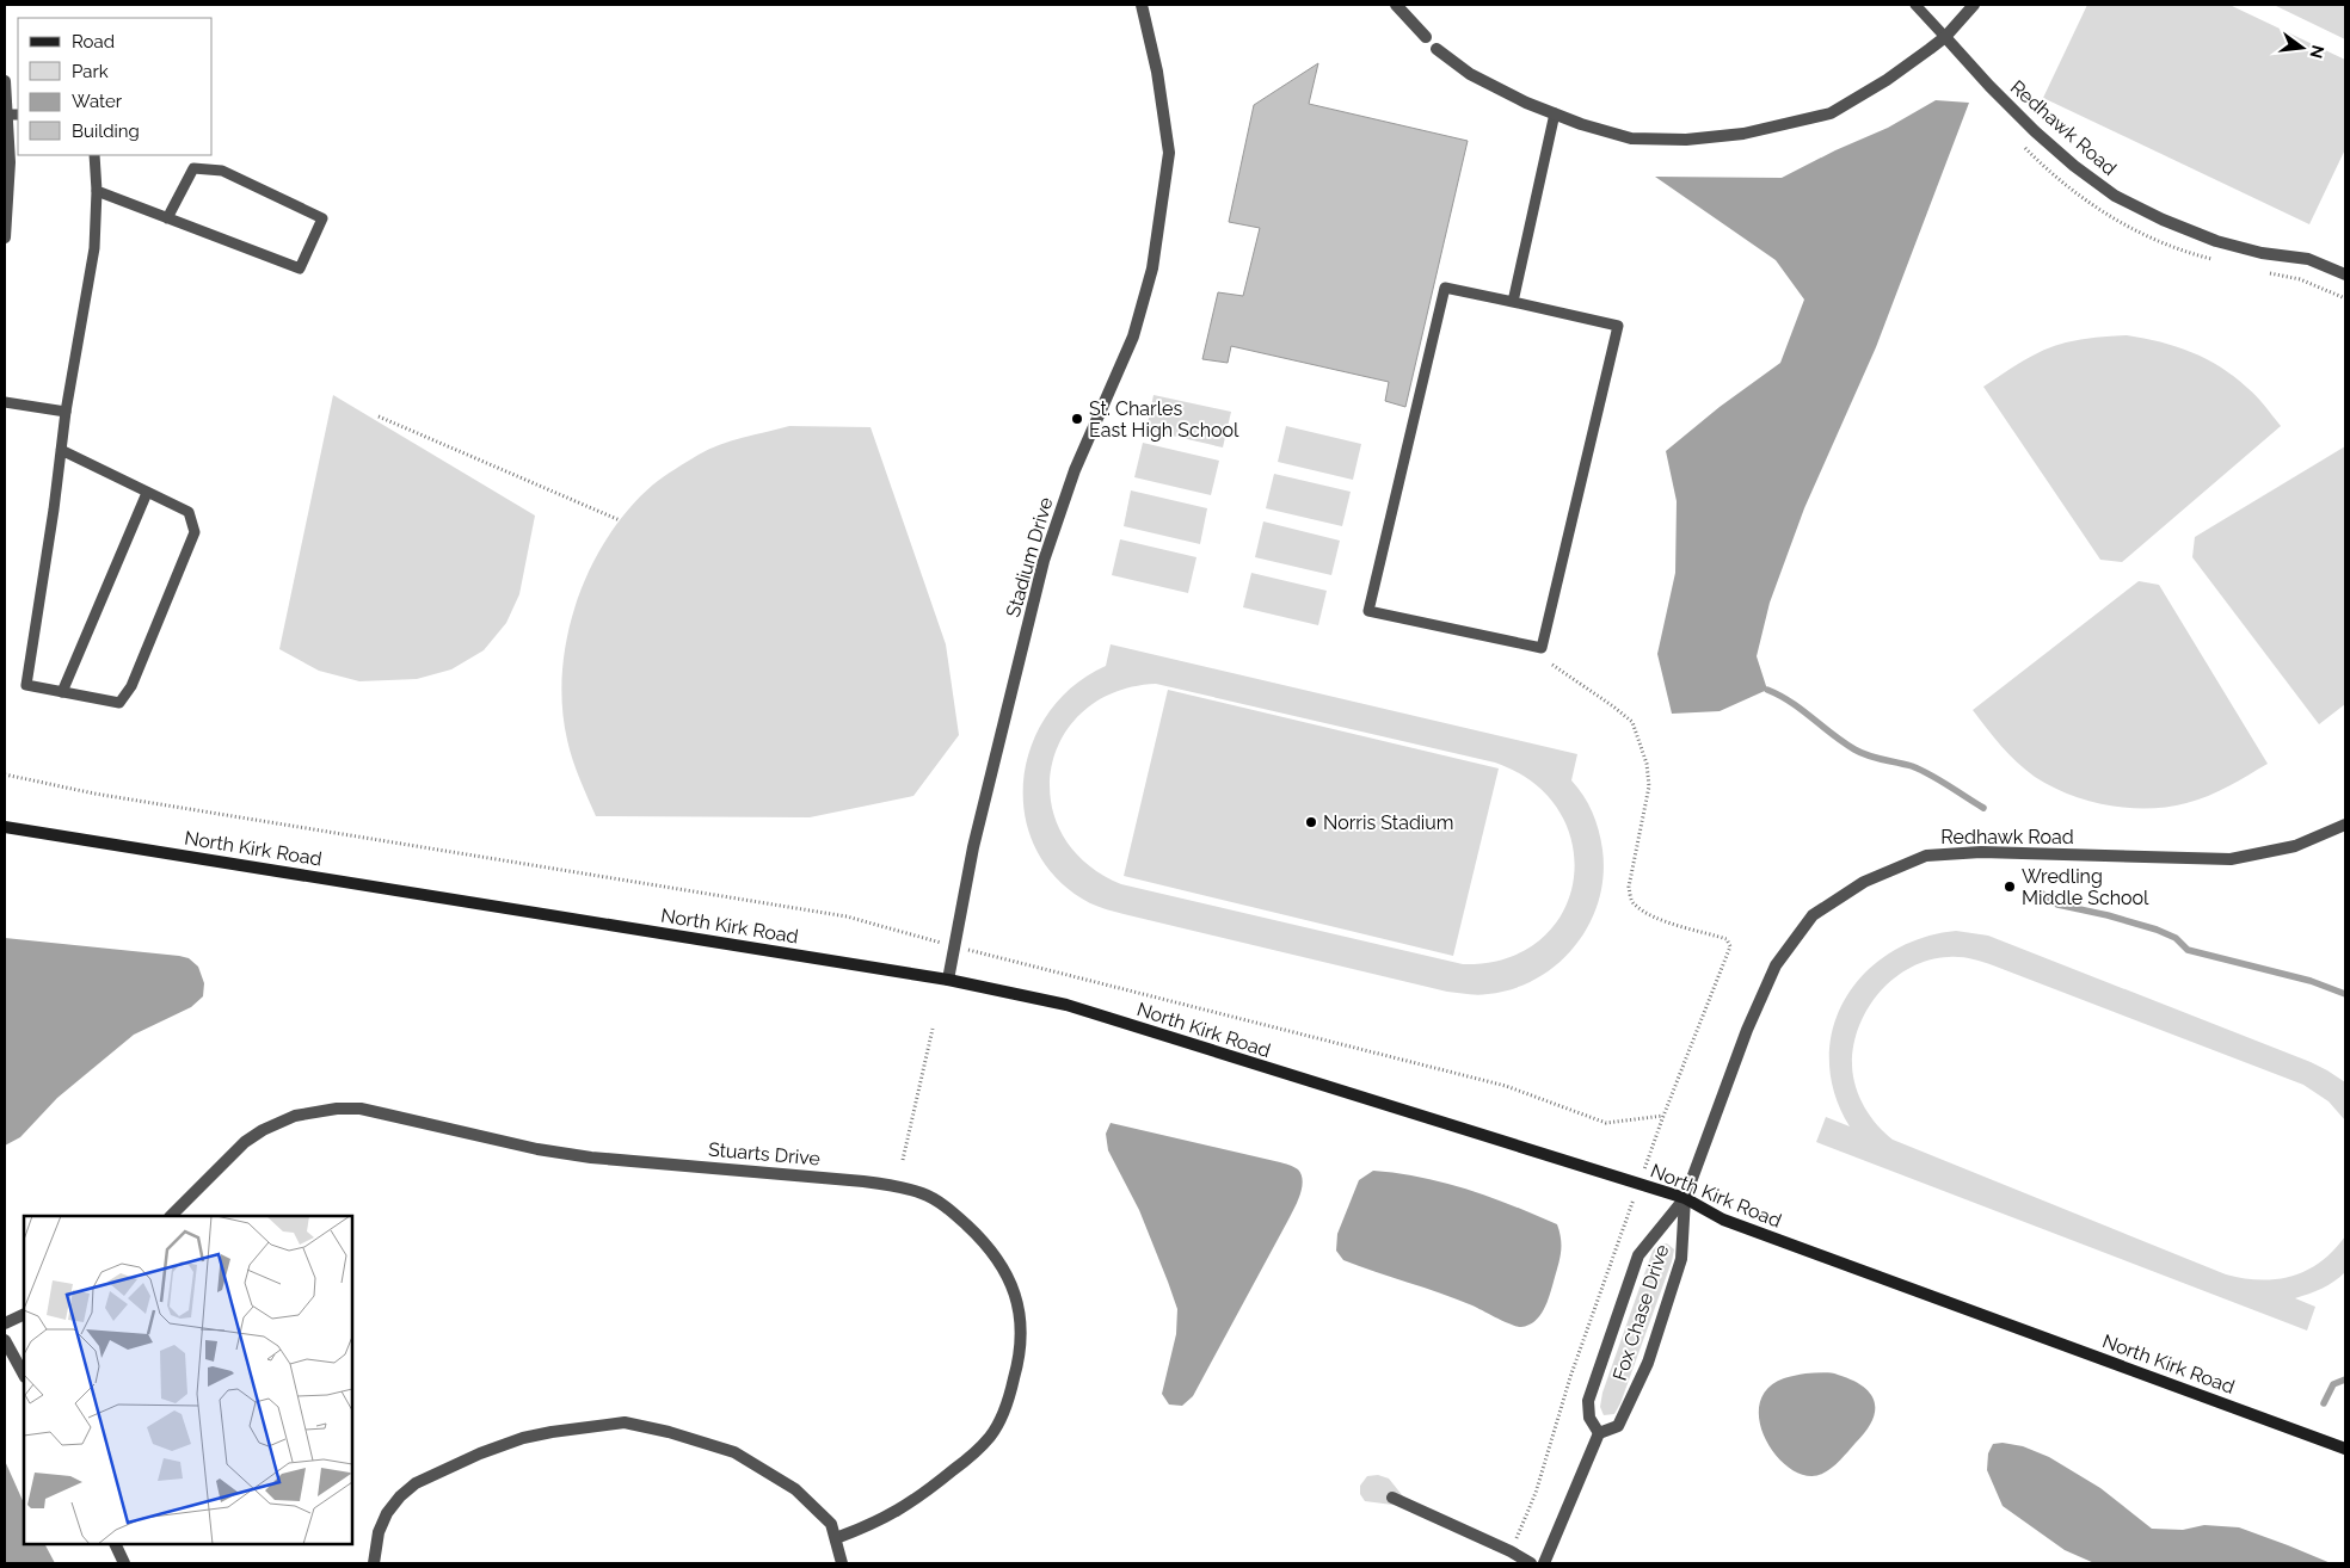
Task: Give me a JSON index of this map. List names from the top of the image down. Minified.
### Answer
{"streets":{"main road":["North Kirk Road"],"street":["Redhawk Road","Stadium Drive","Stuarts Drive","Fox Chase Drive"]},"crossings":[["Redhawk Road","North Kirk Road"],["Redhawk Road","Fox Chase Drive"],["Stadium Drive","North Kirk Road"],["North Kirk Road","Fox Chase Drive"]],"places":["St. Charles East High School","Norris Stadium","Wredling Middle School"],"legend":["Road","Park","Water","Building"],"north":"right"}
